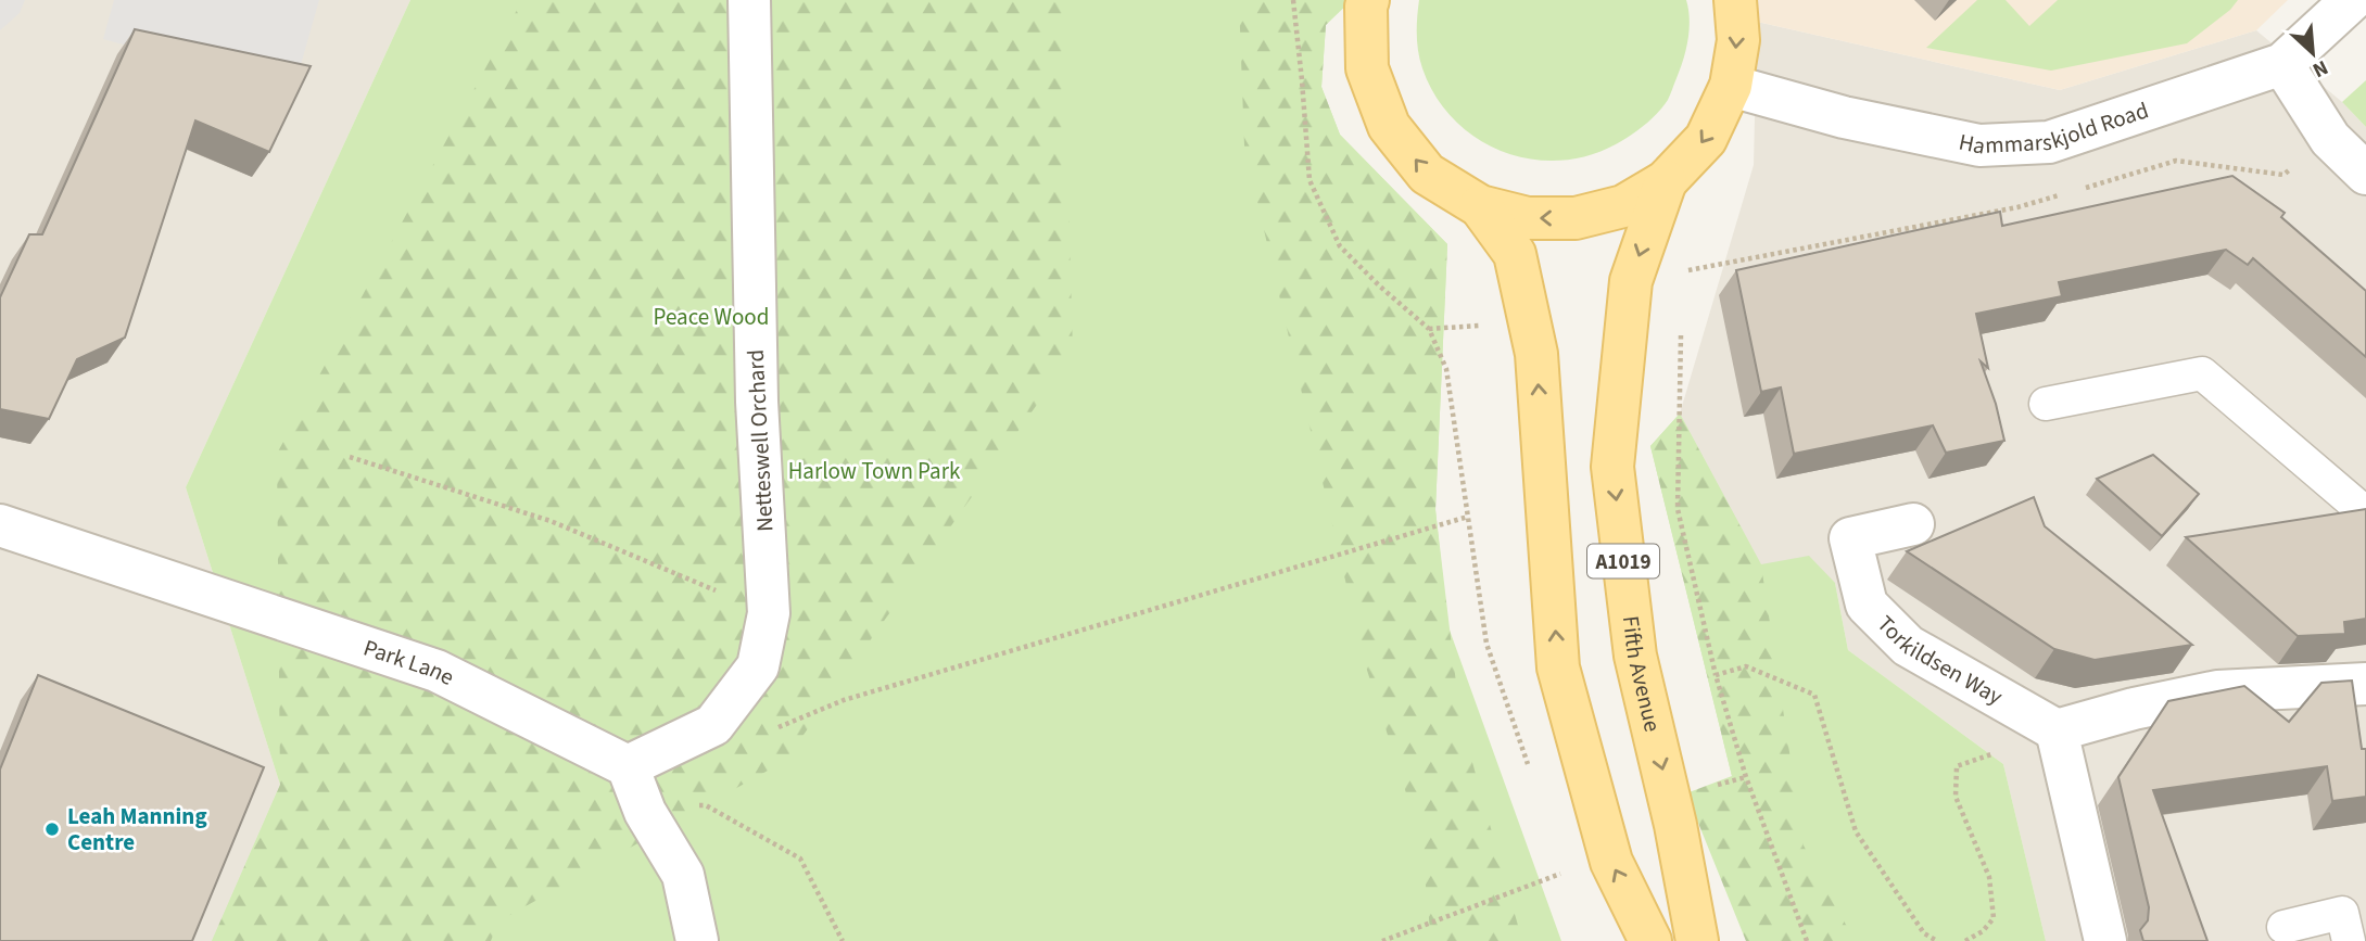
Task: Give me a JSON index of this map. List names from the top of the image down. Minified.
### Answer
{"streets":{"main road":["A1019","Fifth Avenue"],"street":["Hammarskjold Road","Netteswell Orchard","Torkildsen Way","Park Lane"]},"crossings":[["Netteswell Orchard","Park Lane"]],"parks":["Peace Wood","Harlow Town Park"],"places":["Leah Manning Centre"],"north":"bottom right"}
